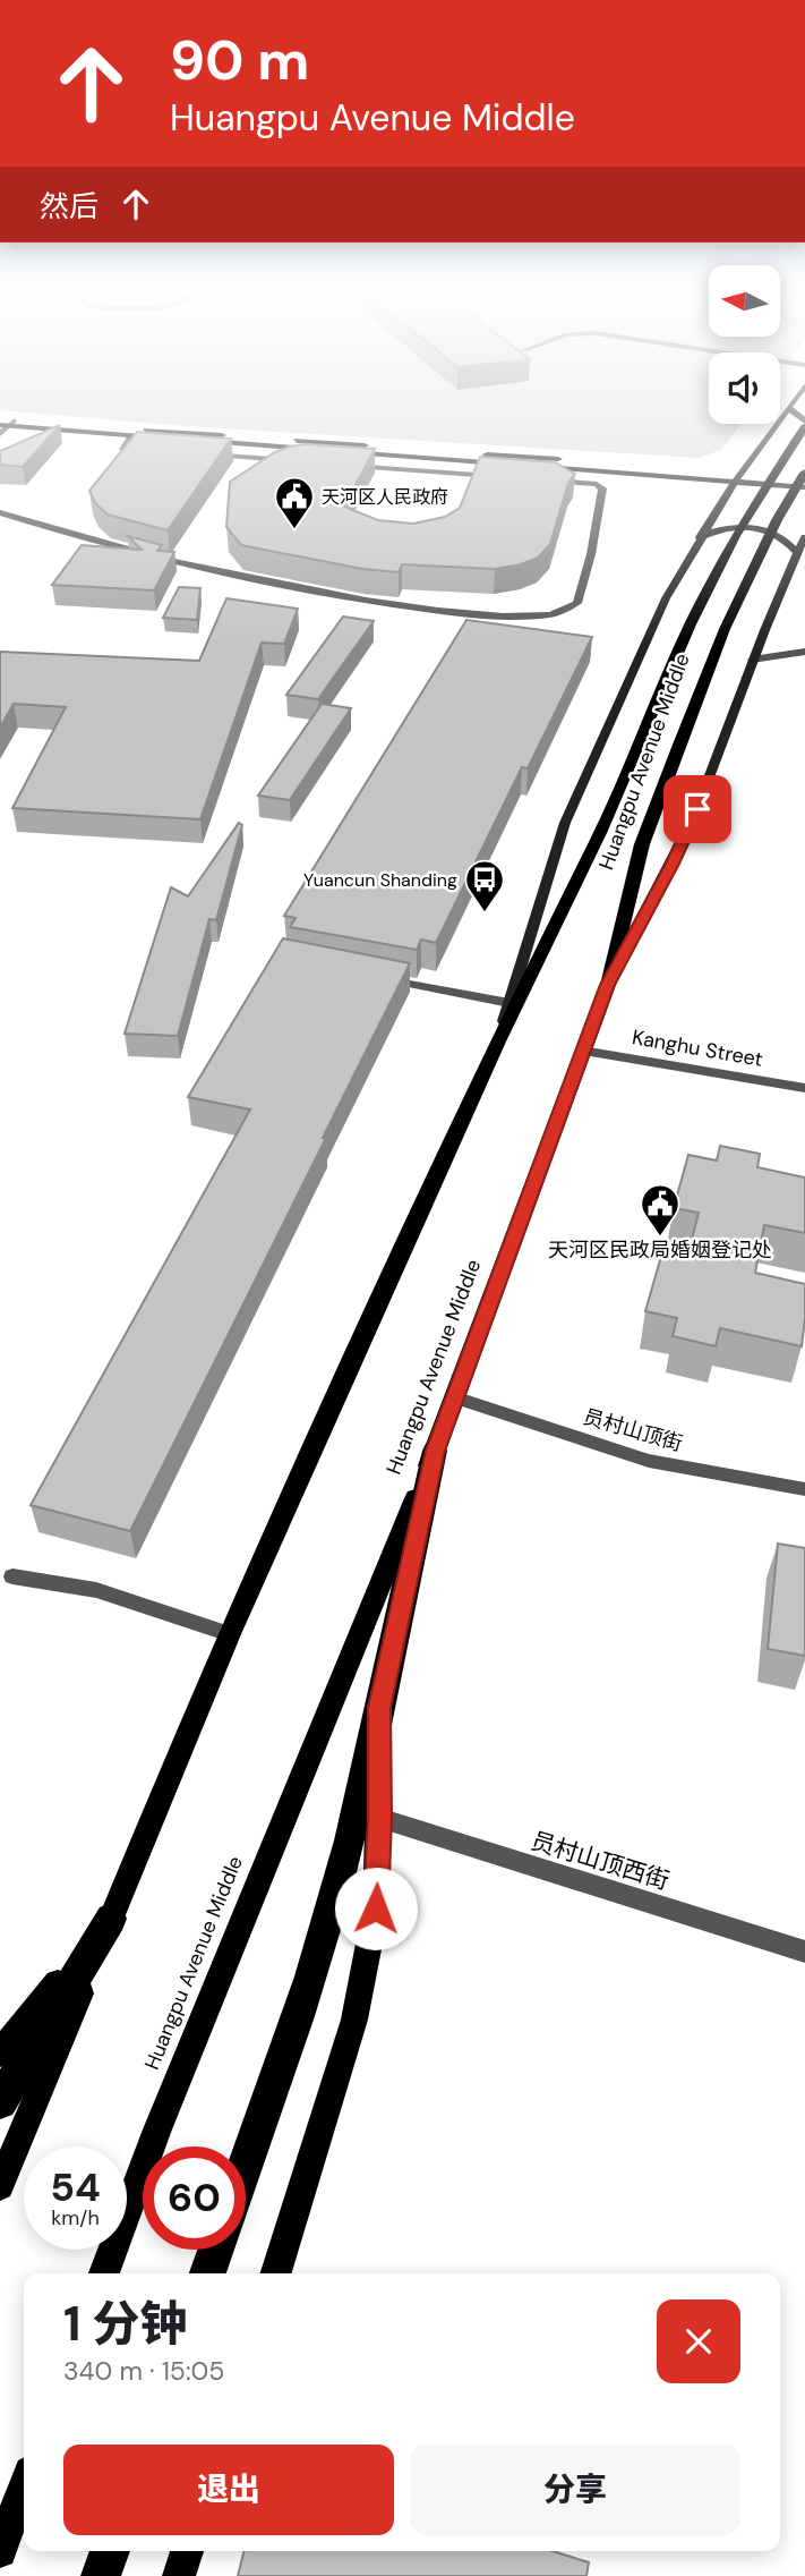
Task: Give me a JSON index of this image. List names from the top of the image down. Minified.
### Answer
{"streets":{"main road":["Huangpu Avenue Middle"],"street":["Kanghu Street","员村山顶街","员村山顶西街"]},"crossings":[["Huangpu Avenue Middle","Kanghu Street"],["Huangpu Avenue Middle","员村山顶街"]],"places":{"public building":["天河区人民政府","天河区民政局婚姻登记处"],"bus stop":["Yuancun Shanding"]},"north":"left","page":{"turn":["90 m","Huangpu Avenue Middle"],"then":"然后","speed":"54 km/h","limit":"60","heading":["1 分钟","340 m · 15:05"],"buttons":["退出","分享"]}}
